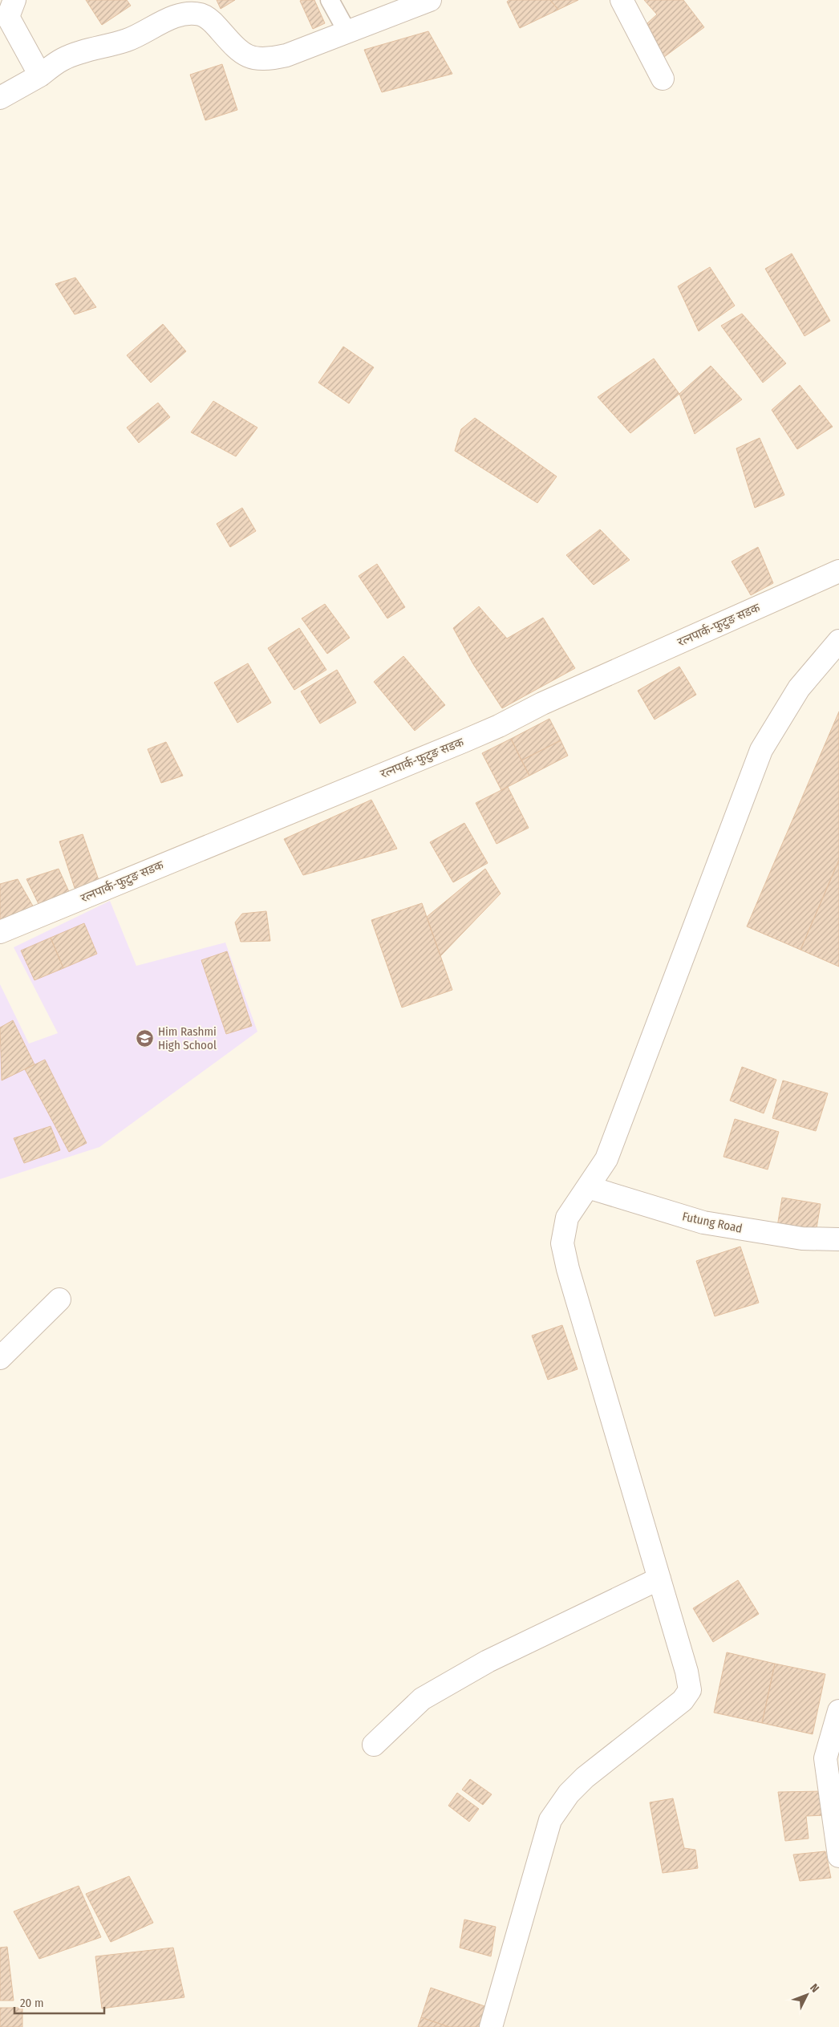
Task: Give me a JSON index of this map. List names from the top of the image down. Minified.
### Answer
{"streets":{"street":["रत्नपार्क-फुटुङ सडक","Futung Road"]},"places":{"school or university":["Him Rashmi High School"]},"scale_bar":"20 m","north":"top right"}
